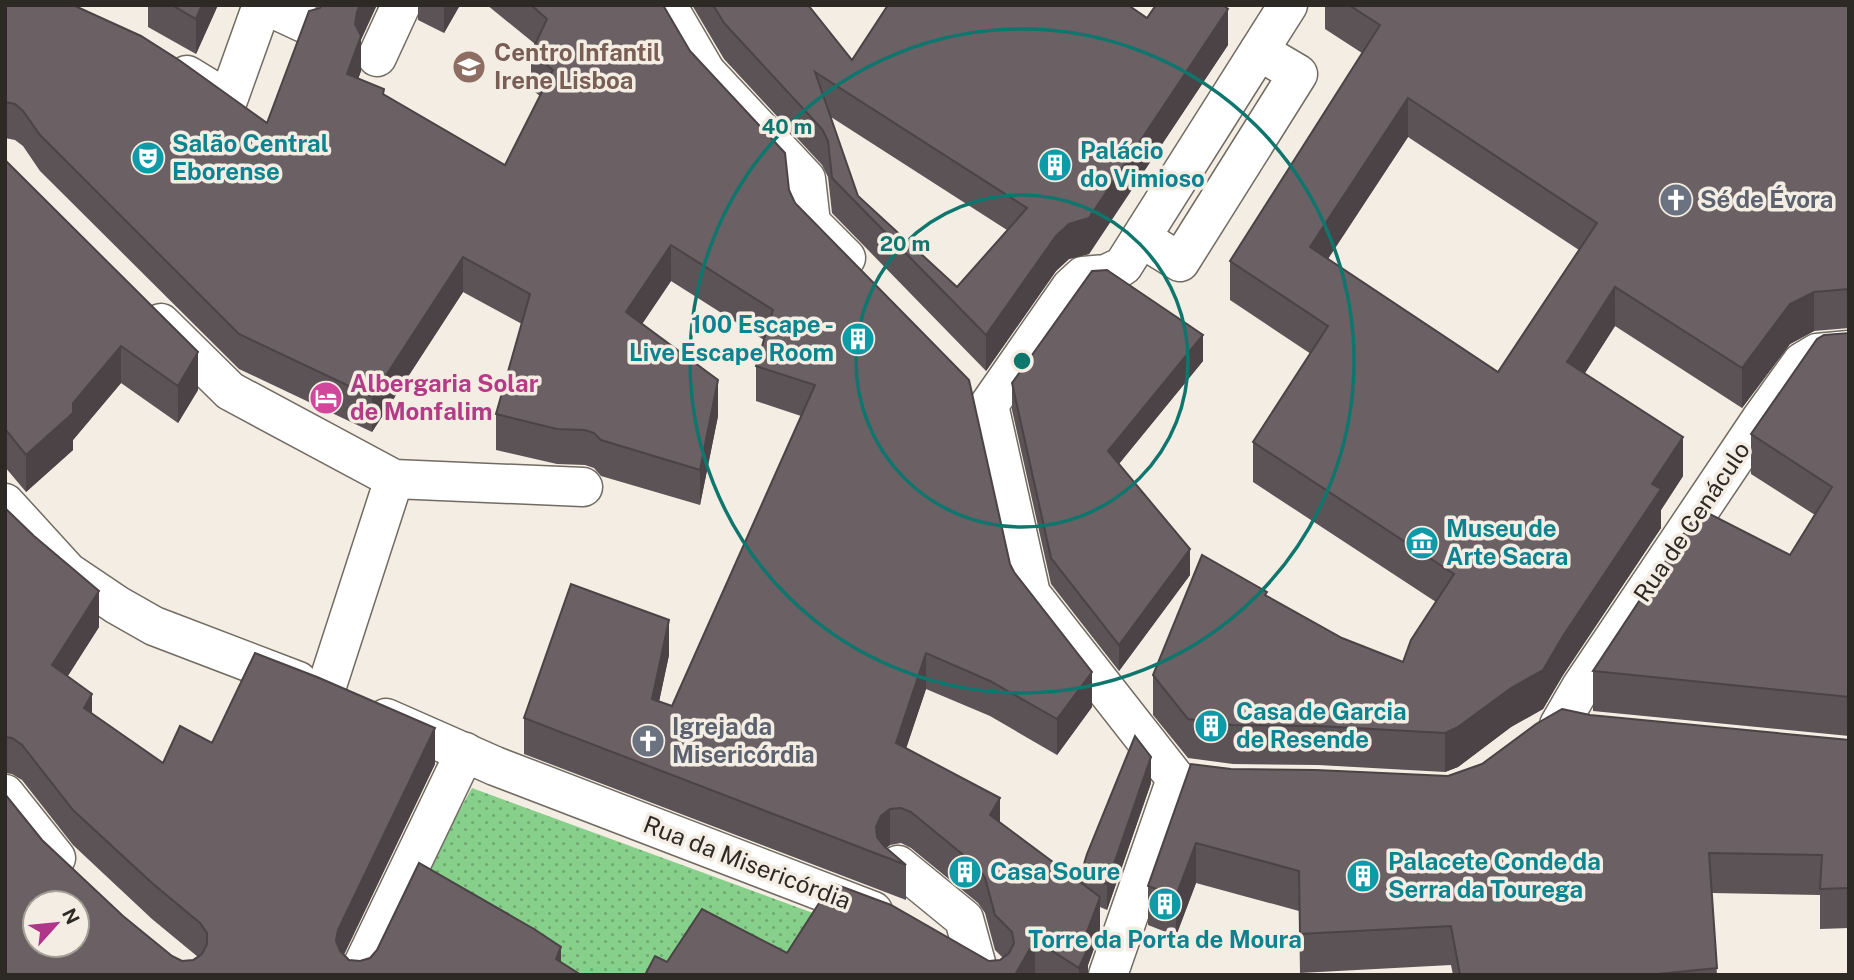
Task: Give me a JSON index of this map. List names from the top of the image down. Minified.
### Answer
{"streets":{"street":["Rua de Cenáculo","Rua da Misericórdia"]},"places":{"school or university":["Centro Infantil Irene Lisboa"],"theatre":["Salão Central Eborense"],"building":["Palácio do Vimioso","100 Escape - Live Escape Room","Casa de Garcia de Resende","Casa Soure","Palacete Conde da Serra da Tourega","Torre da Porta de Moura"],"church":["Sé de Évora","Igreja da Misericórdia"],"hotel":["Albergaria Solar de Monfalim"],"museum":["Museu de Arte Sacra"]},"north":"top right","rings":["40 m","20 m"]}
